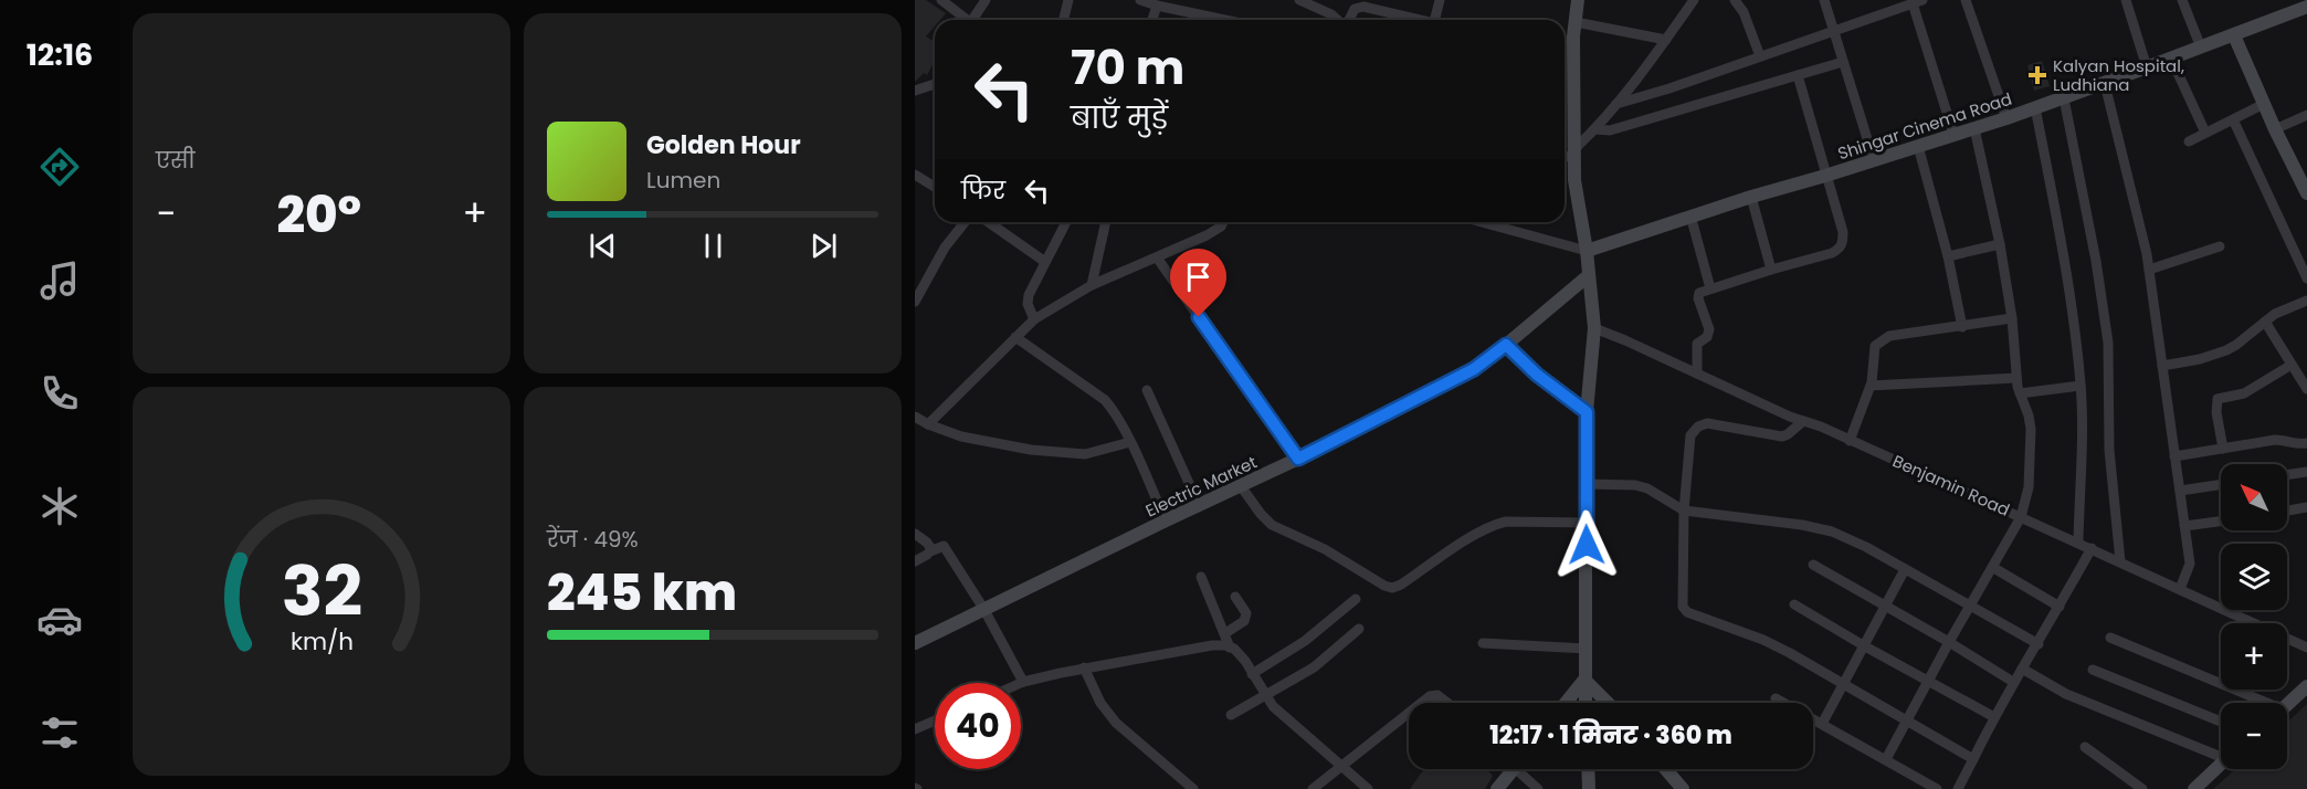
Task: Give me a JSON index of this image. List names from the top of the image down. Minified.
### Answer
{"streets":{"street":["Shingar Cinema Road","Benjamin Road","Electric Market"]},"places":{"health":["Kalyan Hospital, Ludhiana"]},"north":"top left","page":{"tabs":"12:16","tile":["एसी",["रेंज · 49%","245 km"]],"turn":["70 m","बाएँ मुड़ें"],"song":["Golden Hour","Lumen"],"then":"फिर","heat":["−","20°","+"],"map_buttons":["+","−"],"limit":"40","trip":"12:17 · 1 मिनट · 360 m","gauge":["32","km/h"]}}
